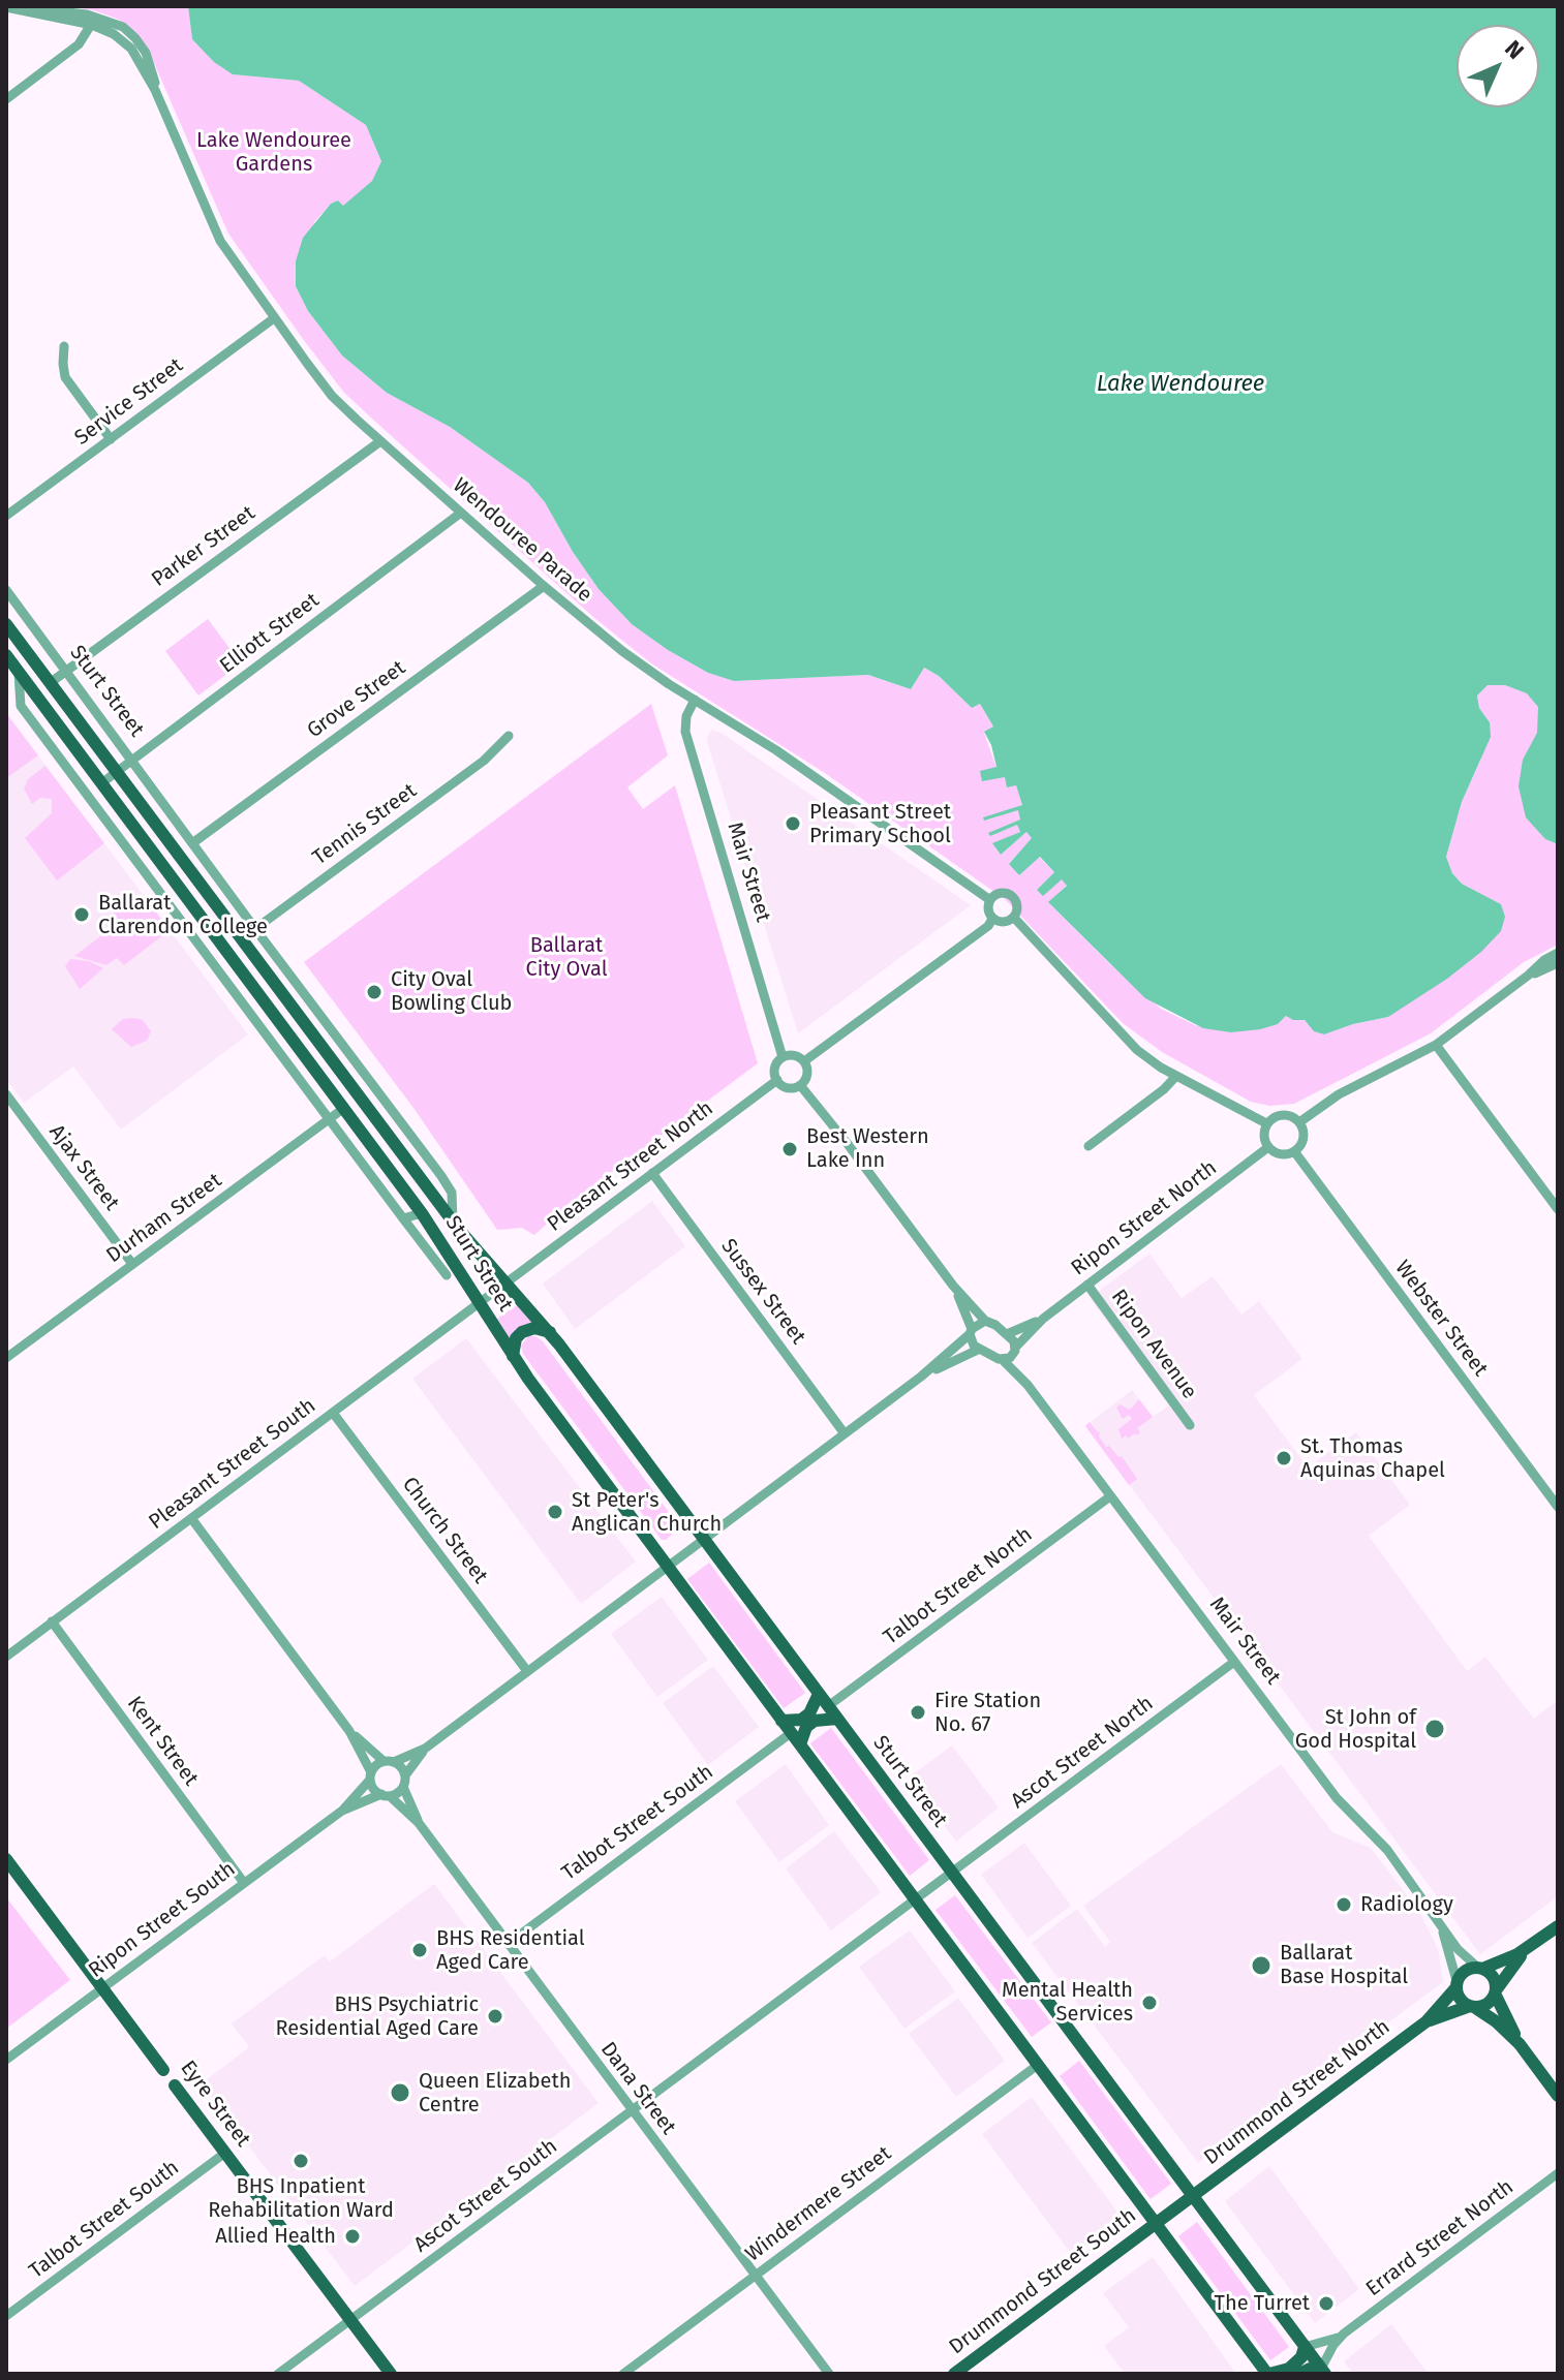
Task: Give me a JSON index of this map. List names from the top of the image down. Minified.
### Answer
{"streets":{"main road":["Sturt Street","Drummond Street North","Eyre Street","Drummond Street South"],"street":["Service Street","Wendouree Parade","Parker Street","Elliott Street","Grove Street","Tennis Street","Mair Street","Pleasant Street North","Ajax Street","Durham Street","Ripon Street North","Sussex Street","Webster Street","Ripon Avenue","Pleasant Street South","Church Street","Talbot Street North","Kent Street","Ascot Street North","Talbot Street South","Ripon Street South","Dana Street","Ascot Street South","Windermere Street","Errard Street North"]},"crossings":[["Service Street","Wendouree Parade"],["Wendouree Parade","Parker Street"],["Wendouree Parade","Elliott Street"],["Wendouree Parade","Grove Street"],["Wendouree Parade","Mair Street"],["Parker Street","Sturt Street"],["Elliott Street","Sturt Street"],["Sturt Street","Grove Street"],["Sturt Street","Tennis Street"],["Sturt Street","Pleasant Street North"],["Sturt Street","Durham Street"],["Sturt Street","Pleasant Street South"],["Sturt Street","Talbot Street North"],["Sturt Street","Ascot Street North"],["Sturt Street","Talbot Street South"],["Sturt Street","Drummond Street North"],["Sturt Street","Ascot Street South"],["Sturt Street","Windermere Street"],["Sturt Street","Errard Street North"],["Sturt Street","Drummond Street South"],["Mair Street","Pleasant Street North"],["Mair Street","Ripon Street North"],["Mair Street","Talbot Street North"],["Mair Street","Ascot Street North"],["Mair Street","Drummond Street North"],["Pleasant Street North","Sussex Street"],["Pleasant Street North","Pleasant Street South"],["Ajax Street","Durham Street"],["Ripon Street North","Webster Street"],["Ripon Street North","Ripon Avenue"],["Pleasant Street South","Church Street"],["Pleasant Street South","Kent Street"],["Kent Street","Ripon Street South"],["Ascot Street North","Ascot Street South"],["Talbot Street South","Dana Street"],["Talbot Street South","Eyre Street"],["Ripon Street South","Dana Street"],["Ripon Street South","Eyre Street"],["Dana Street","Ascot Street South"],["Dana Street","Windermere Street"],["Drummond Street North","Drummond Street South"],["Eyre Street","Ascot Street South"]],"water":["Lake Wendouree"],"parks":["Lake Wendouree Gardens","Ballarat City Oval"],"places":["Pleasant Street Primary School","Ballarat Clarendon College","City Oval Bowling Club","Best Western Lake Inn","St. Thomas Aquinas Chapel","St Peter's Anglican Church","Fire Station No. 67","St John of God Hospital","Radiology","BHS Residential Aged Care","Ballarat Base Hospital","Mental Health Services","BHS Psychiatric Residential Aged Care","Queen Elizabeth Centre","BHS Inpatient Rehabilitation Ward","Allied Health","The Turret"],"north":"top right"}
